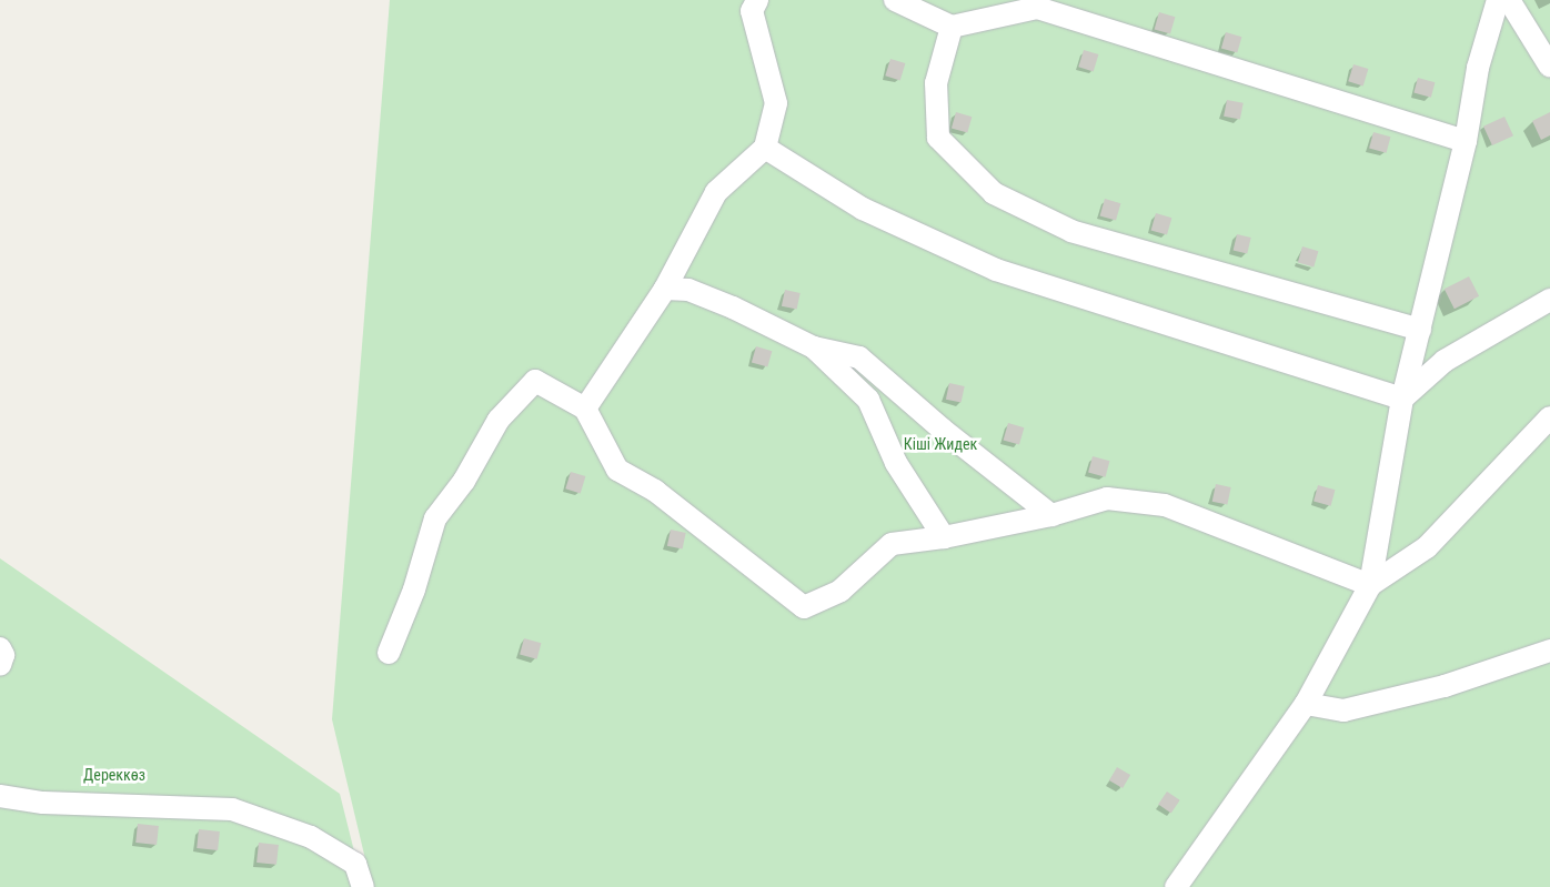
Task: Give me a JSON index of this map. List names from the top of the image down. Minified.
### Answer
{"parks":["Кіші Жидек","Дереккөз"]}
